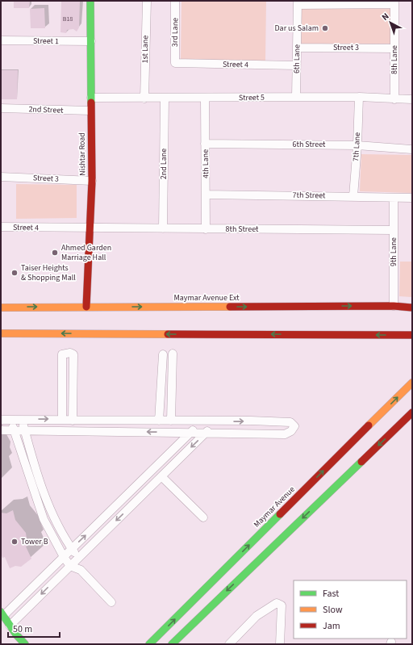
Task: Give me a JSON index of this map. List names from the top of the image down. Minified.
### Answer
{"streets":{"main road":["Nishtar Road","Maymar Avenue Ext","Maymar Avenue"],"street":["3rd Lane","Street 1","Street 3","1st Lane","6th Lane","8th Lane","Street 4","Street 5","2nd Street","6th Street","7th Lane","2nd Lane","4th Lane","7th Street","8th Street","9th Lane"]},"crossings":[["3rd Lane","Street 4"],["Street 1","Nishtar Road"],["Street 3","6th Lane"],["Street 3","8th Lane"],["Street 3","Nishtar Road"],["1st Lane","Street 5"],["6th Lane","Street 4"],["6th Lane","Street 5"],["8th Lane","Street 5"],["Street 4","Nishtar Road"],["Street 4","8th Street"],["Street 5","7th Lane"],["Street 5","Nishtar Road"],["Street 5","2nd Lane"],["Street 5","4th Lane"],["2nd Street","Nishtar Road"],["6th Street","7th Lane"],["6th Street","4th Lane"],["7th Lane","7th Street"],["Nishtar Road","8th Street"],["Nishtar Road","Maymar Avenue Ext"],["2nd Lane","8th Street"],["4th Lane","7th Street"],["4th Lane","8th Street"],["7th Street","9th Lane"],["8th Street","9th Lane"],["9th Lane","Maymar Avenue Ext"]],"places":["Dar us Salam","Ahmed Garden Marriage Hall","Taiser Heights & Shopping Mall","Tower B"],"house_numbers":["B18"],"legend":["Fast","Slow","Jam"],"scale_bar":"50 m","north":"top left"}
